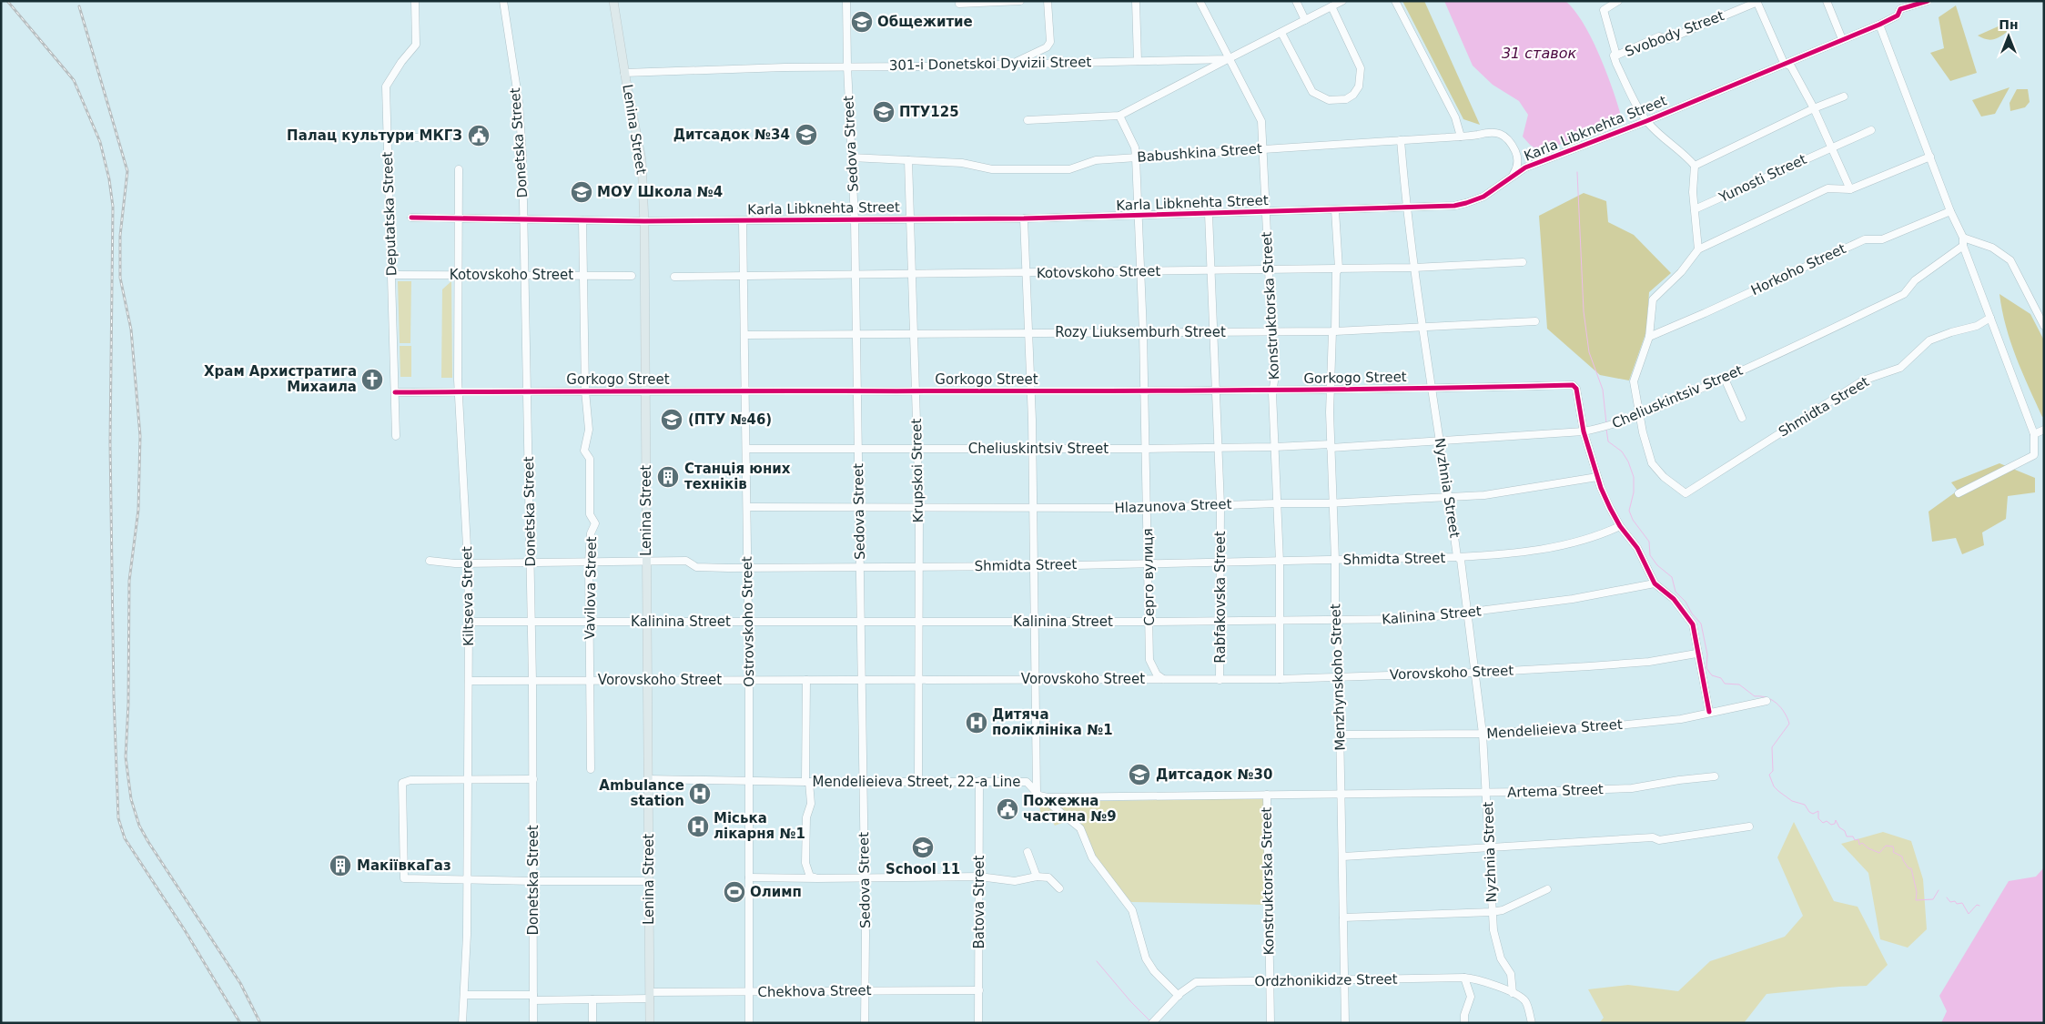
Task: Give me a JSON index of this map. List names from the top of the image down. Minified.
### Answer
{"streets":{"main road":["Lenina Street"],"street":["Svobody Street","301-i Donetskoi Dyvizii Street","Karla Libknehta Street","Donetska Street","Sedova Street","Babushkina Street","Yunosti Street","Deputatska Street","Horkoho Street","Kotovskoho Street","Konstruktorska Street","Rozy Liuksemburh Street","Gorkogo Street","Cheliuskintsiv Street","Shmidta Street","Krupskoi Street","Nyzhnia Street","Hlazunova Street","Серго вулиця","Vavilova Street","Kiltseva Street","Rabfakovska Street","Kalinina Street","Ostrovskoho Street","Vorovskoho Street","Menzhynskoho Street","Mendelieieva Street","Mendelieieva Street, 22-a Line","Artema Street","Batova Street","Ordzhonikidze Street","Chekhova Street"]},"crossings":[["301-i Donetskoi Dyvizii Street","Lenina Street"],["301-i Donetskoi Dyvizii Street","Sedova Street"],["301-i Donetskoi Dyvizii Street","Konstruktorska Street"],["Karla Libknehta Street","Lenina Street"],["Karla Libknehta Street","Donetska Street"],["Karla Libknehta Street","Sedova Street"],["Karla Libknehta Street","Babushkina Street"],["Karla Libknehta Street","Konstruktorska Street"],["Karla Libknehta Street","Krupskoi Street"],["Karla Libknehta Street","Nyzhnia Street"],["Karla Libknehta Street","Серго вулиця"],["Karla Libknehta Street","Vavilova Street"],["Karla Libknehta Street","Kiltseva Street"],["Karla Libknehta Street","Rabfakovska Street"],["Karla Libknehta Street","Ostrovskoho Street"],["Karla Libknehta Street","Menzhynskoho Street"],["Lenina Street","Gorkogo Street"],["Lenina Street","Shmidta Street"],["Lenina Street","Kalinina Street"],["Lenina Street","Vorovskoho Street"],["Lenina Street","Mendelieieva Street, 22-a Line"],["Lenina Street","Chekhova Street"],["Donetska Street","Kotovskoho Street"],["Donetska Street","Gorkogo Street"],["Donetska Street","Shmidta Street"],["Donetska Street","Kalinina Street"],["Donetska Street","Vorovskoho Street"],["Donetska Street","Chekhova Street"],["Sedova Street","Babushkina Street"],["Sedova Street","Kotovskoho Street"],["Sedova Street","Rozy Liuksemburh Street"],["Sedova Street","Gorkogo Street"],["Sedova Street","Cheliuskintsiv Street"],["Sedova Street","Shmidta Street"],["Sedova Street","Hlazunova Street"],["Sedova Street","Kalinina Street"],["Sedova Street","Vorovskoho Street"],["Sedova Street","Mendelieieva Street, 22-a Line"],["Sedova Street","Chekhova Street"],["Babushkina Street","Konstruktorska Street"],["Babushkina Street","Krupskoi Street"],["Babushkina Street","Nyzhnia Street"],["Babushkina Street","Серго вулиця"],["Deputatska Street","Kotovskoho Street"],["Deputatska Street","Gorkogo Street"],["Kotovskoho Street","Konstruktorska Street"],["Kotovskoho Street","Krupskoi Street"],["Kotovskoho Street","Nyzhnia Street"],["Kotovskoho Street","Серго вулиця"],["Kotovskoho Street","Vavilova Street"],["Kotovskoho Street","Kiltseva Street"],["Kotovskoho Street","Rabfakovska Street"],["Kotovskoho Street","Ostrovskoho Street"],["Kotovskoho Street","Menzhynskoho Street"],["Konstruktorska Street","Rozy Liuksemburh Street"],["Konstruktorska Street","Gorkogo Street"],["Konstruktorska Street","Cheliuskintsiv Street"],["Konstruktorska Street","Shmidta Street"],["Konstruktorska Street","Hlazunova Street"],["Konstruktorska Street","Kalinina Street"],["Konstruktorska Street","Vorovskoho Street"],["Konstruktorska Street","Ordzhonikidze Street"],["Rozy Liuksemburh Street","Krupskoi Street"],["Rozy Liuksemburh Street","Nyzhnia Street"],["Rozy Liuksemburh Street","Серго вулиця"],["Rozy Liuksemburh Street","Rabfakovska Street"],["Rozy Liuksemburh Street","Ostrovskoho Street"],["Rozy Liuksemburh Street","Menzhynskoho Street"],["Gorkogo Street","Cheliuskintsiv Street"],["Gorkogo Street","Krupskoi Street"],["Gorkogo Street","Nyzhnia Street"],["Gorkogo Street","Серго вулиця"],["Gorkogo Street","Vavilova Street"],["Gorkogo Street","Kiltseva Street"],["Gorkogo Street","Rabfakovska Street"],["Gorkogo Street","Ostrovskoho Street"],["Gorkogo Street","Menzhynskoho Street"],["Cheliuskintsiv Street","Shmidta Street"],["Cheliuskintsiv Street","Krupskoi Street"],["Cheliuskintsiv Street","Nyzhnia Street"],["Cheliuskintsiv Street","Серго вулиця"],["Cheliuskintsiv Street","Rabfakovska Street"],["Cheliuskintsiv Street","Ostrovskoho Street"],["Cheliuskintsiv Street","Menzhynskoho Street"],["Shmidta Street","Krupskoi Street"],["Shmidta Street","Nyzhnia Street"],["Shmidta Street","Серго вулиця"],["Shmidta Street","Vavilova Street"],["Shmidta Street","Kiltseva Street"],["Shmidta Street","Rabfakovska Street"],["Shmidta Street","Ostrovskoho Street"],["Shmidta Street","Menzhynskoho Street"],["Krupskoi Street","Hlazunova Street"],["Krupskoi Street","Kalinina Street"],["Krupskoi Street","Vorovskoho Street"],["Krupskoi Street","Mendelieieva Street, 22-a Line"],["Nyzhnia Street","Hlazunova Street"],["Nyzhnia Street","Kalinina Street"],["Nyzhnia Street","Vorovskoho Street"],["Nyzhnia Street","Mendelieieva Street"],["Nyzhnia Street","Artema Street"],["Nyzhnia Street","Ordzhonikidze Street"],["Hlazunova Street","Серго вулиця"],["Hlazunova Street","Rabfakovska Street"],["Hlazunova Street","Ostrovskoho Street"],["Hlazunova Street","Menzhynskoho Street"],["Серго вулиця","Kalinina Street"],["Серго вулиця","Vorovskoho Street"],["Vavilova Street","Kalinina Street"],["Vavilova Street","Vorovskoho Street"],["Kiltseva Street","Kalinina Street"],["Kiltseva Street","Vorovskoho Street"],["Kiltseva Street","Chekhova Street"],["Rabfakovska Street","Kalinina Street"],["Rabfakovska Street","Vorovskoho Street"],["Kalinina Street","Ostrovskoho Street"],["Kalinina Street","Menzhynskoho Street"],["Ostrovskoho Street","Vorovskoho Street"],["Ostrovskoho Street","Mendelieieva Street, 22-a Line"],["Ostrovskoho Street","Chekhova Street"],["Vorovskoho Street","Menzhynskoho Street"],["Menzhynskoho Street","Mendelieieva Street"],["Menzhynskoho Street","Artema Street"],["Menzhynskoho Street","Ordzhonikidze Street"],["Mendelieieva Street, 22-a Line","Batova Street"],["Mendelieieva Street, 22-a Line","Ordzhonikidze Street"],["Batova Street","Chekhova Street"]],"water":["31 ставок"],"places":{"school or university":["Общежитие","ПТУ125","Дитсадок №34","МОУ Школа №4","(ПТУ №46)","Дитсадок №30","School 11"],"public building":["Палац культури МКГЗ","Пожежна частина №9"],"church":["Храм Архистратига Михаила"],"building":["Станція юних техніків","МакіївкаГаз"],"hospital":["Дитяча поліклініка №1","Ambulance station","Міська лікарня №1"],"sports":["Олимп"]},"north":"top"}
